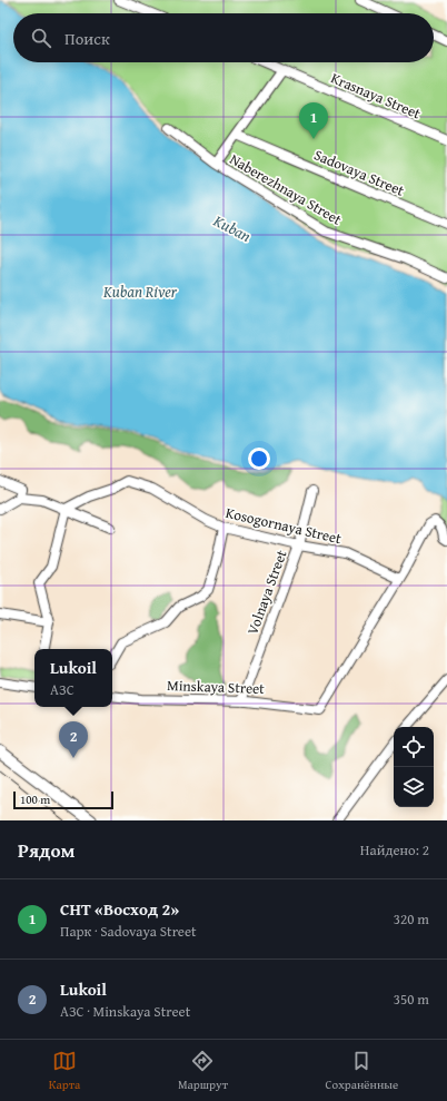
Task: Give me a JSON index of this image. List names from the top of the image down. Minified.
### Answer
{"streets":{"street":["Krasnaya Street","Sadovaya Street","Naberezhnaya Street","Kosogornaya Street","Volnaya Street","Minskaya Street"]},"crossings":[["Kosogornaya Street","Volnaya Street"],["Kosogornaya Street","Minskaya Street"],["Volnaya Street","Minskaya Street"]],"water":["Kuban","Kuban River"],"scale_bar":"100 m","page":{"search":"Поиск","pins":["1","2"],"popup":["Lukoil","АЗС"],"scale":"100 m","heading":["Рядом","Найдено: 2"],"list":[{"mark":"1","name":"СНТ «Восход 2»","note":"Парк · Sadovaya Street","value":"320 m"},{"mark":"2","name":"Lukoil","note":"АЗС · Minskaya Street","value":"350 m"}],"nav":["Карта","Маршрут","Сохранённые"]}}
